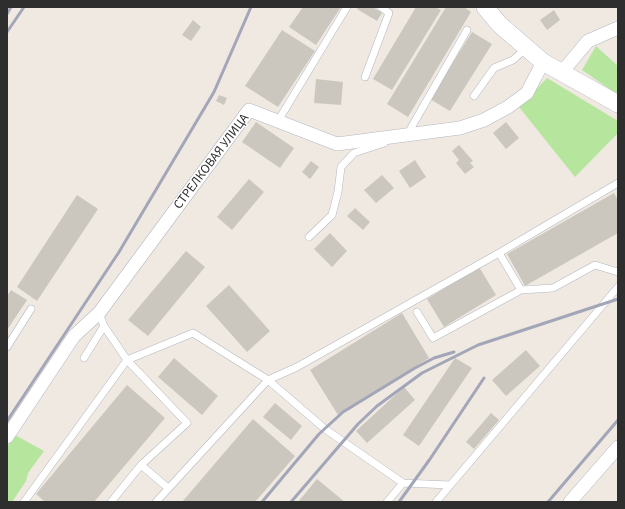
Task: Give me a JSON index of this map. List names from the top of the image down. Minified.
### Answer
{"streets":{"street":["СТРЕЛКОВАЯ УЛИЦА"]}}
